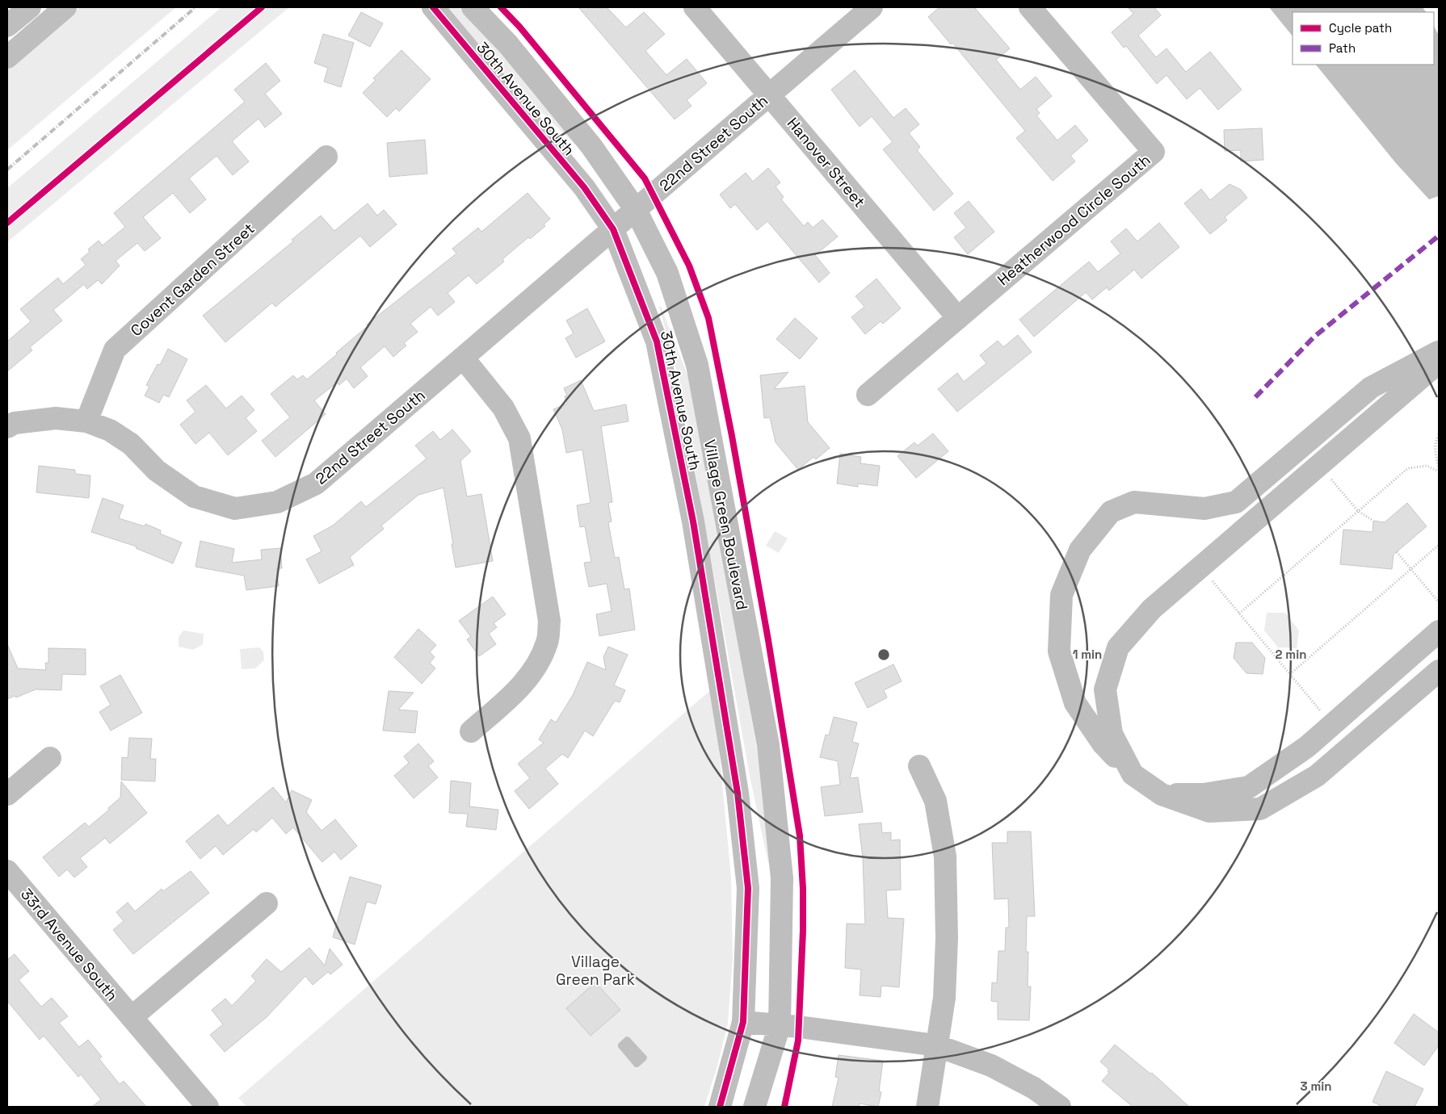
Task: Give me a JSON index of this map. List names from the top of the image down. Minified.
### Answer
{"streets":{"street":["30th Avenue South","22nd Street South","Hanover Street","Heatherwood Circle South","Covent Garden Street","Village Green Boulevard","33rd Avenue South"]},"crossings":[["30th Avenue South","22nd Street South"],["22nd Street South","Hanover Street"],["22nd Street South","Covent Garden Street"],["22nd Street South","Village Green Boulevard"],["Hanover Street","Heatherwood Circle South"]],"parks":["Village Green Park"],"legend":["Cycle path","Path"],"rings":["1 min","2 min","3 min"]}
